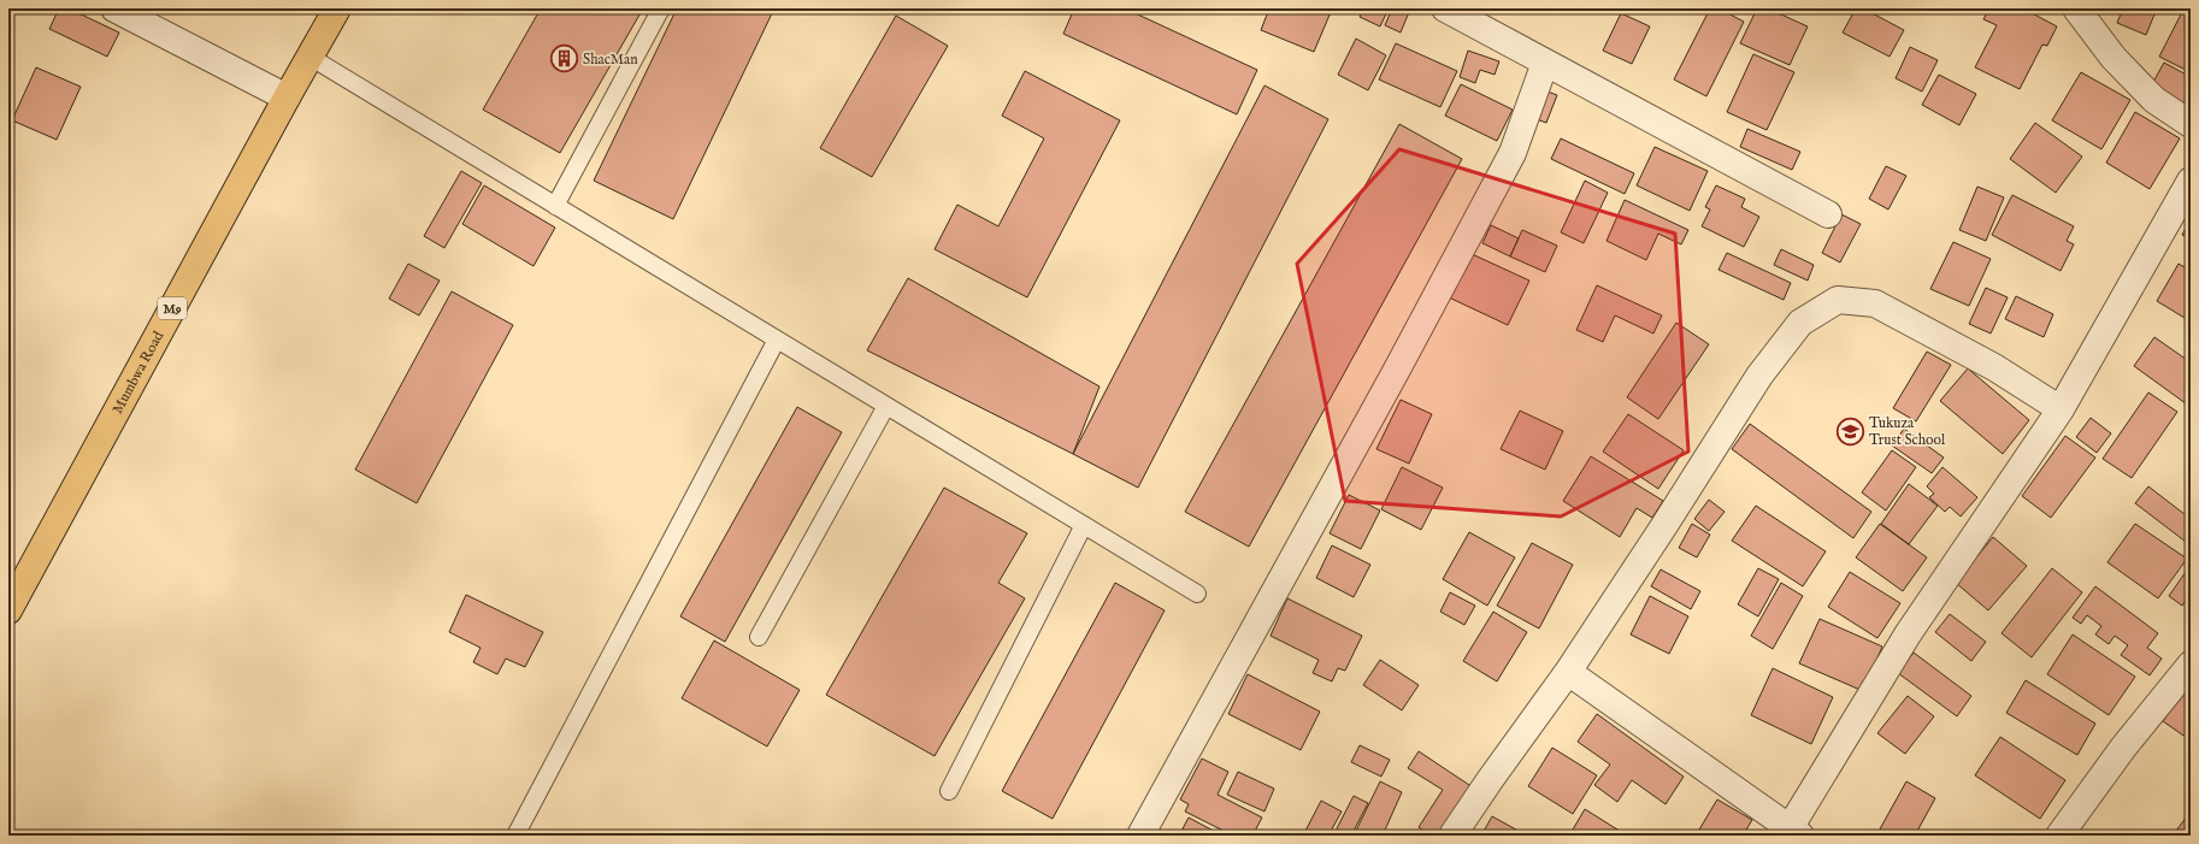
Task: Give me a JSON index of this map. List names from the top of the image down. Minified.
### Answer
{"streets":{"main road":["M9","Mumbwa Road"]},"places":{"building":["ShacMan"],"school or university":["Tukuza Trust School"]}}
